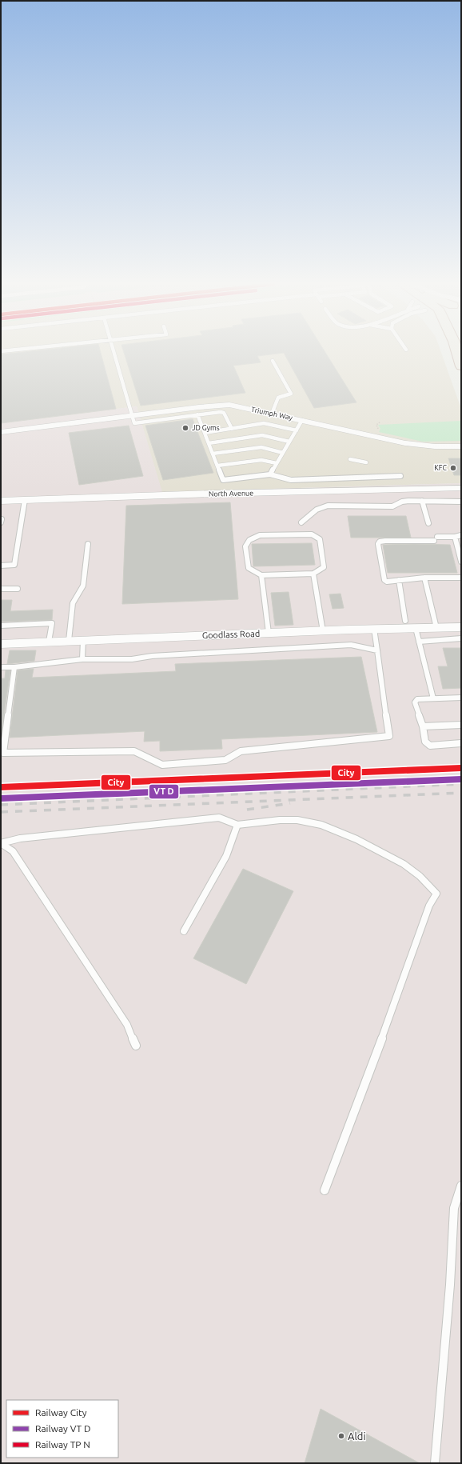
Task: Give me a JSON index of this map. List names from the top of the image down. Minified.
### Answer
{"streets":{"street":["Triumph Way","North Avenue","Goodlass Road"]},"places":["JD Gyms","KFC","Aldi"],"lines":["rail line City"],"legend":["Railway City","Railway VT D","Railway TP N"]}
